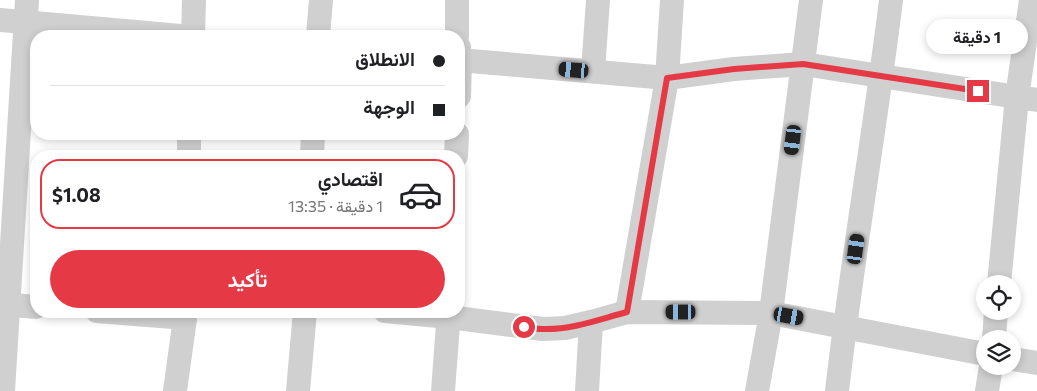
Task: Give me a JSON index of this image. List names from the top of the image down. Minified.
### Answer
{"page":{"bubble":"1 دقيقة","banner":["الانطلاق","الوجهة"],"list":[{"name":"اقتصادي","note":"1 دقيقة · 13:35","value":"$1.08"}],"buttons":"تأكيد"}}
